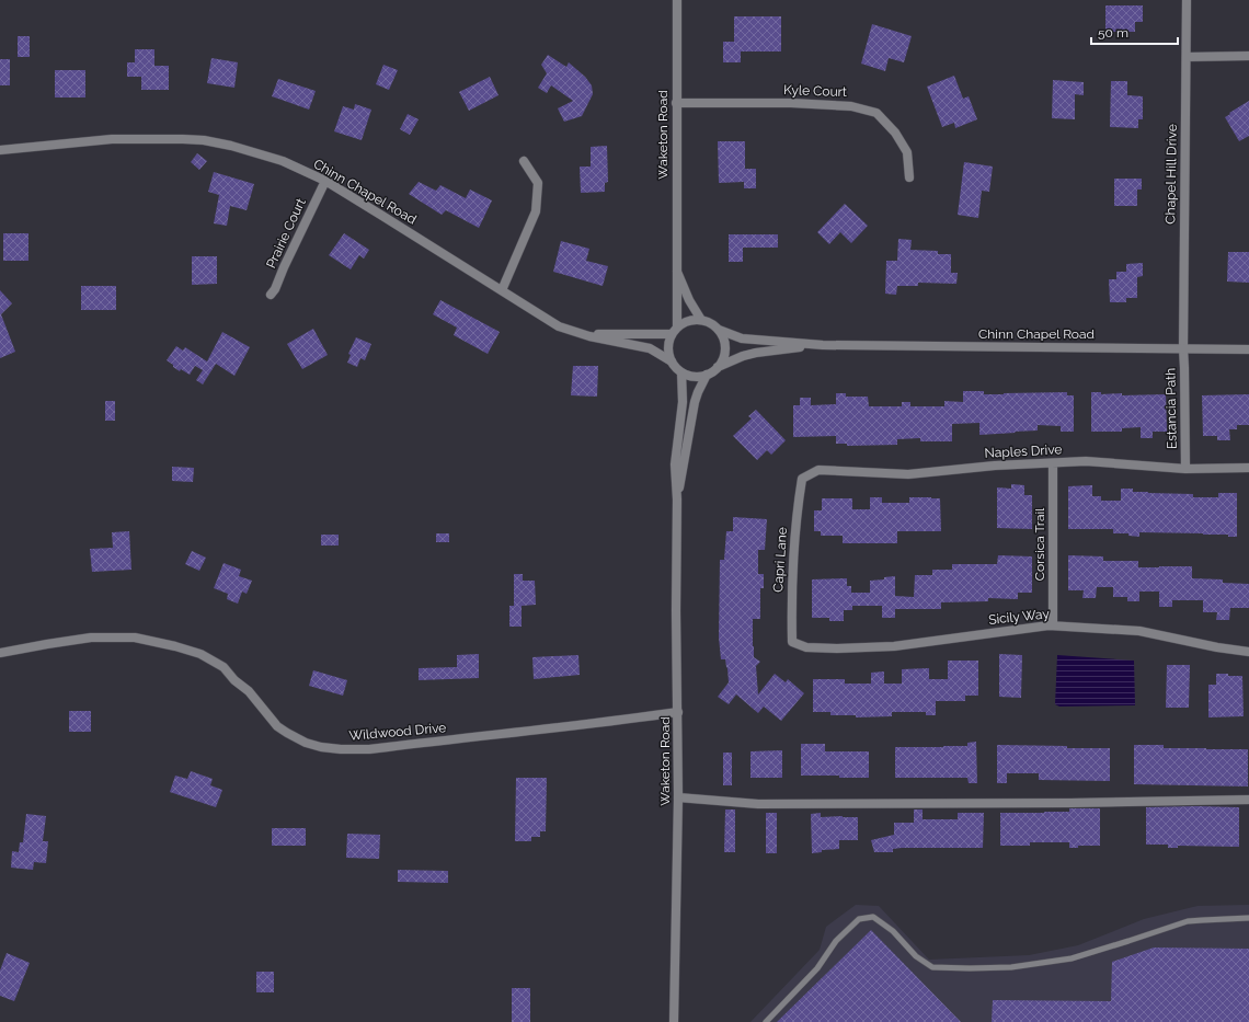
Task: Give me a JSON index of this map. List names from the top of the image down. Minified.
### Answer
{"streets":{"street":["Kyle Court","Waketon Road","Chapel Hill Drive","Chinn Chapel Road","Prairie Court","Estancia Path","Naples Drive","Corsica Trail","Capri Lane","Sicily Way","Wildwood Drive"]},"crossings":[["Kyle Court","Waketon Road"],["Waketon Road","Chinn Chapel Road"],["Waketon Road","Wildwood Drive"],["Chapel Hill Drive","Chinn Chapel Road"],["Chapel Hill Drive","Estancia Path"],["Chinn Chapel Road","Prairie Court"],["Chinn Chapel Road","Estancia Path"],["Estancia Path","Naples Drive"],["Naples Drive","Corsica Trail"],["Naples Drive","Capri Lane"],["Corsica Trail","Sicily Way"],["Capri Lane","Sicily Way"]],"scale_bar":"50 m"}
